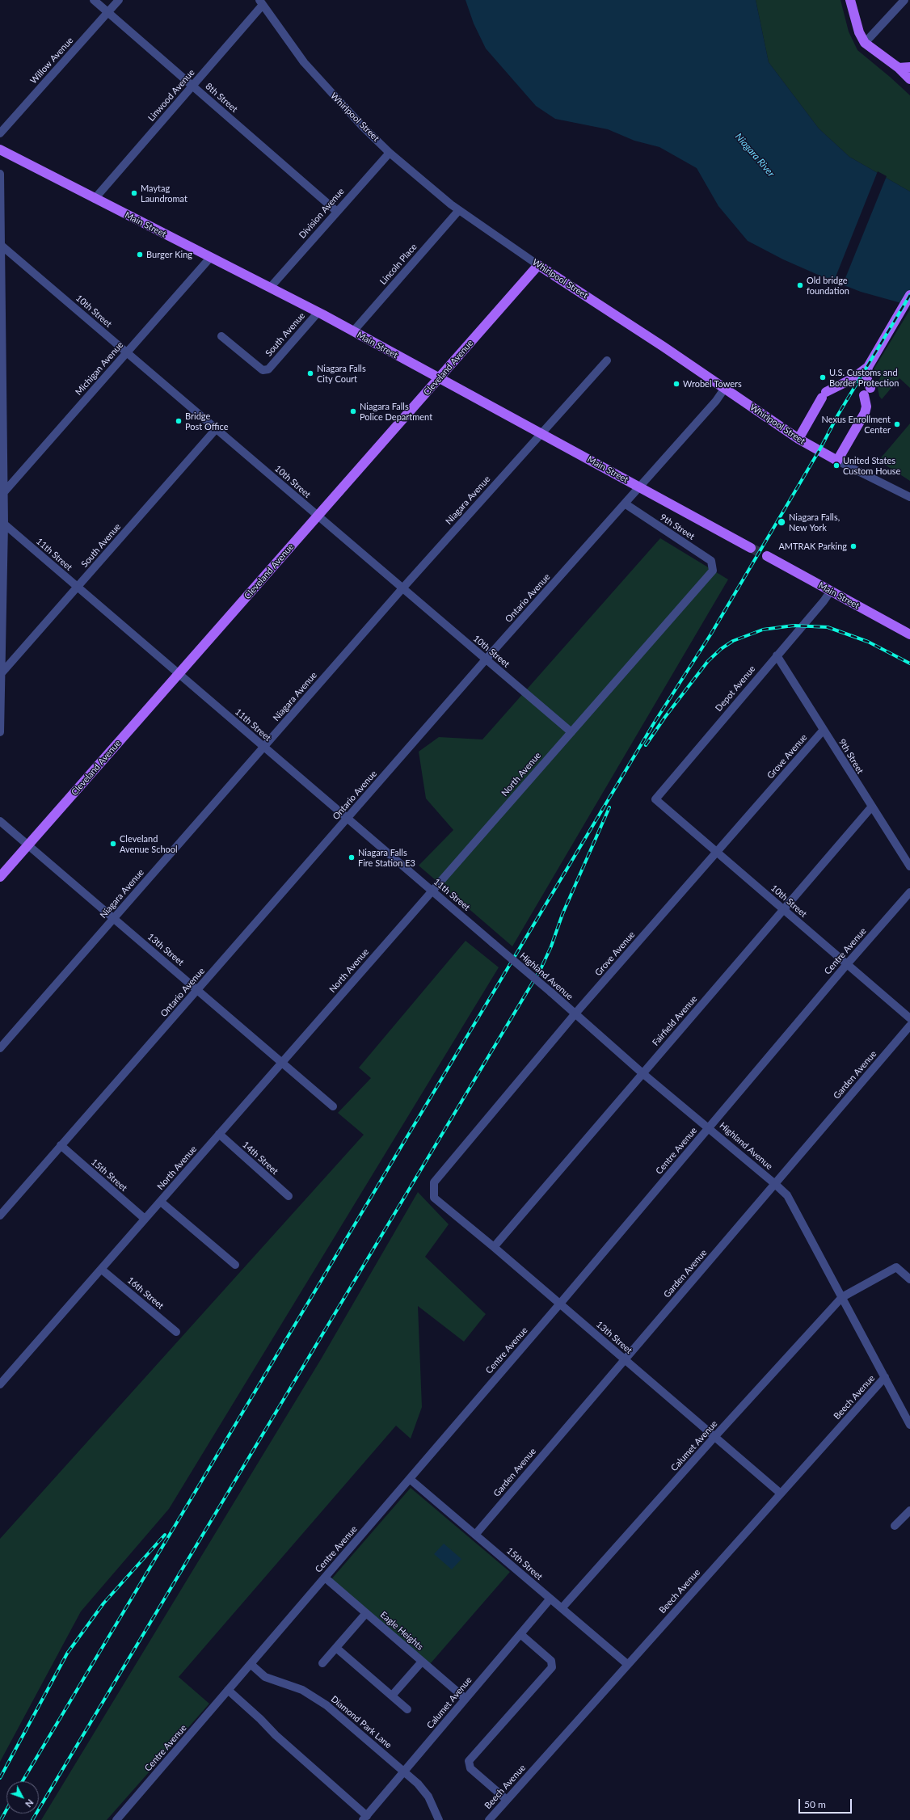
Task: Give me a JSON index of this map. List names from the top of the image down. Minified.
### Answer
{"streets":{"main road":["Whirlpool Street","Main Street","Cleveland Avenue"],"street":["Willow Avenue","Linwood Avenue","8th Street","Division Avenue","Lincoln Place","10th Street","South Avenue","Michigan Avenue","Niagara Avenue","9th Street","11th Street","Ontario Avenue","Depot Avenue","Grove Avenue","North Avenue","13th Street","Centre Avenue","Highland Avenue","Fairfield Avenue","Garden Avenue","14th Street","15th Street","16th Street","Beech Avenue","Calumet Avenue","Eagle Heights","Diamond Park Lane"]},"crossings":[["Willow Avenue","8th Street"],["Linwood Avenue","8th Street"],["Linwood Avenue","Whirlpool Street"],["Linwood Avenue","Main Street"],["8th Street","Division Avenue"],["Whirlpool Street","Division Avenue"],["Whirlpool Street","Lincoln Place"],["Whirlpool Street","Cleveland Avenue"],["Whirlpool Street","Ontario Avenue"],["Division Avenue","Main Street"],["Main Street","Lincoln Place"],["Main Street","South Avenue"],["Main Street","Cleveland Avenue"],["Main Street","Michigan Avenue"],["Main Street","Niagara Avenue"],["Main Street","Ontario Avenue"],["Main Street","Depot Avenue"],["10th Street","South Avenue"],["10th Street","Cleveland Avenue"],["10th Street","Michigan Avenue"],["10th Street","Niagara Avenue"],["10th Street","Ontario Avenue"],["10th Street","Depot Avenue"],["10th Street","Grove Avenue"],["10th Street","North Avenue"],["10th Street","Centre Avenue"],["10th Street","Fairfield Avenue"],["South Avenue","11th Street"],["Cleveland Avenue","11th Street"],["Cleveland Avenue","13th Street"],["Niagara Avenue","11th Street"],["Niagara Avenue","13th Street"],["9th Street","Ontario Avenue"],["9th Street","Depot Avenue"],["9th Street","Grove Avenue"],["9th Street","North Avenue"],["9th Street","Fairfield Avenue"],["11th Street","Ontario Avenue"],["11th Street","North Avenue"],["11th Street","Highland Avenue"],["Ontario Avenue","13th Street"],["Ontario Avenue","15th Street"],["Grove Avenue","13th Street"],["Grove Avenue","Highland Avenue"],["North Avenue","13th Street"],["North Avenue","14th Street"],["North Avenue","15th Street"],["North Avenue","16th Street"],["13th Street","Centre Avenue"],["13th Street","Fairfield Avenue"],["13th Street","Garden Avenue"],["13th Street","Beech Avenue"],["13th Street","Calumet Avenue"],["Centre Avenue","Highland Avenue"],["Centre Avenue","15th Street"],["Centre Avenue","Eagle Heights"],["Centre Avenue","Diamond Park Lane"],["Highland Avenue","Fairfield Avenue"],["Highland Avenue","Garden Avenue"],["Highland Avenue","Beech Avenue"],["Highland Avenue","Calumet Avenue"],["Garden Avenue","15th Street"],["15th Street","Beech Avenue"],["15th Street","Calumet Avenue"],["Calumet Avenue","Eagle Heights"],["Calumet Avenue","Diamond Park Lane"]],"water":["Niagara River"],"places":["Maytag Laundromat","Burger King","Old bridge foundation","Niagara Falls City Court","U.S. Customs and Border Protection","Wrobel Towers","Niagara Falls Police Department","Bridge Post Office","Nexus Enrollment Center","United States Custom House","Niagara Falls, New York","AMTRAK Parking","Cleveland Avenue School","Niagara Falls Fire Station E3"],"scale_bar":"50 m","north":"bottom right"}
